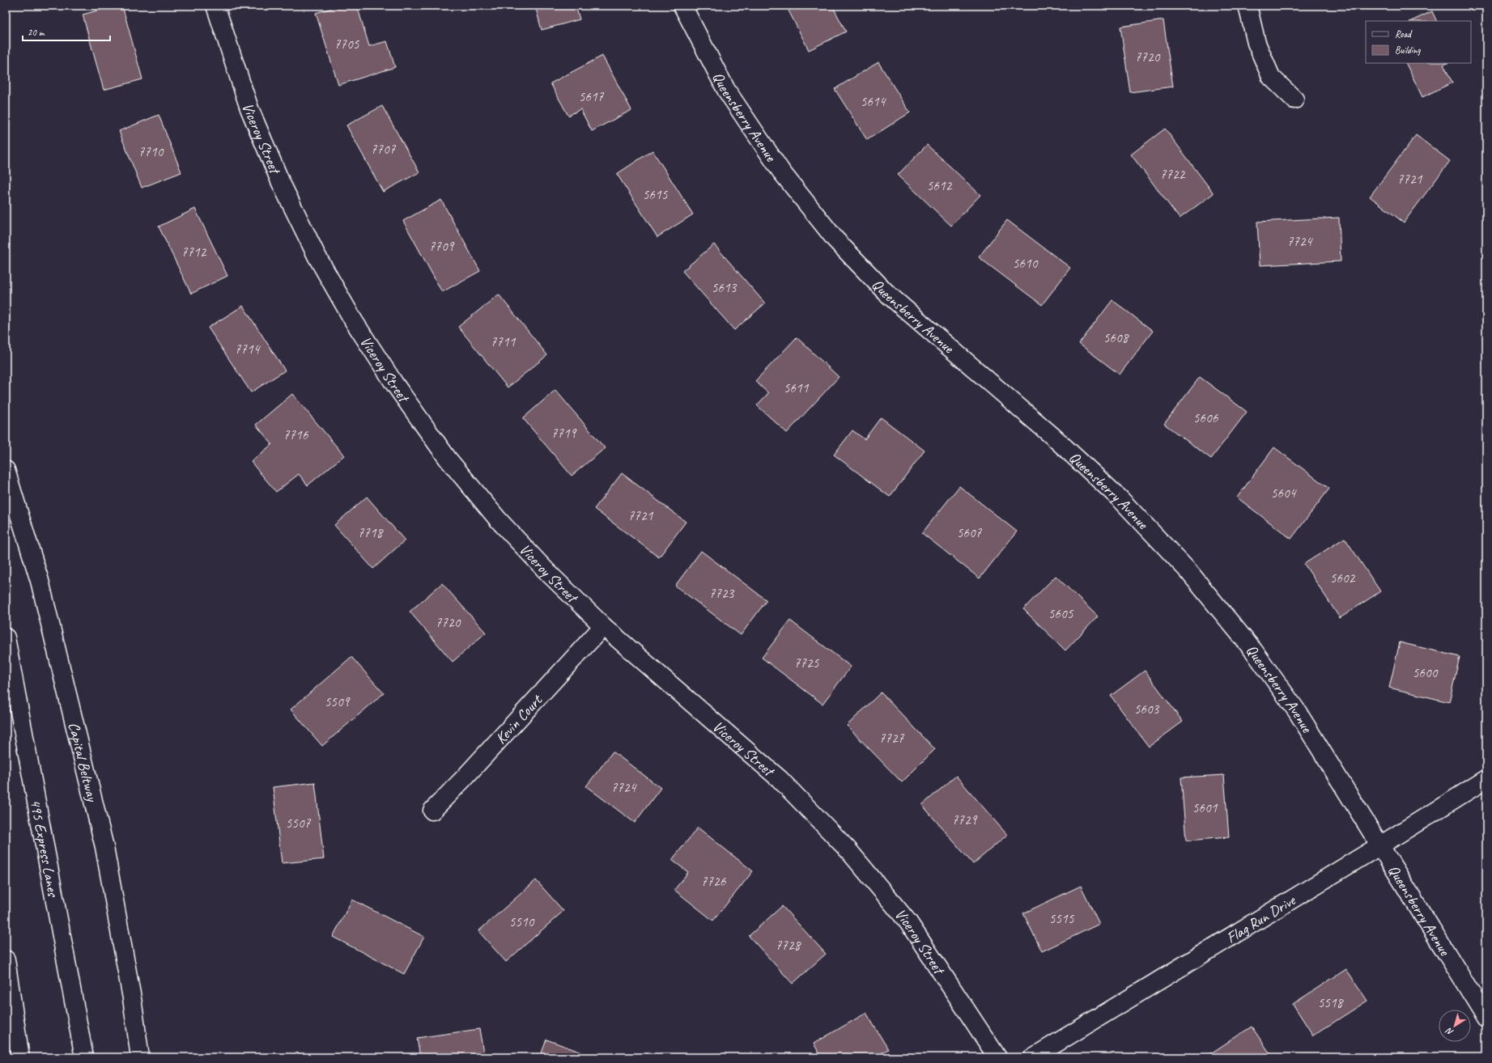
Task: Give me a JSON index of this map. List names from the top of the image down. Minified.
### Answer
{"streets":{"main road":["Queensberry Avenue","Viceroy Street","Kevin Court","Capital Beltway","495 Express Lanes","Flag Run Drive"]},"crossings":[["Queensberry Avenue","Flag Run Drive"],["Viceroy Street","Kevin Court"]],"house_numbers":["7705","7720","5617","5614","7707","7710","7722","7721","5612","5615","7724","7709","7712","5610","5613","5608","7711","7714","5611","5606","7719","7716","5604","7721","7718","5607","5602","7723","5605","7720","7725","5600","5509","5603","7727","7724","5601","7729","5507","7726","5515","5510","7728","5518"],"legend":["Road","Building"],"scale_bar":"20 m","north":"bottom left"}
